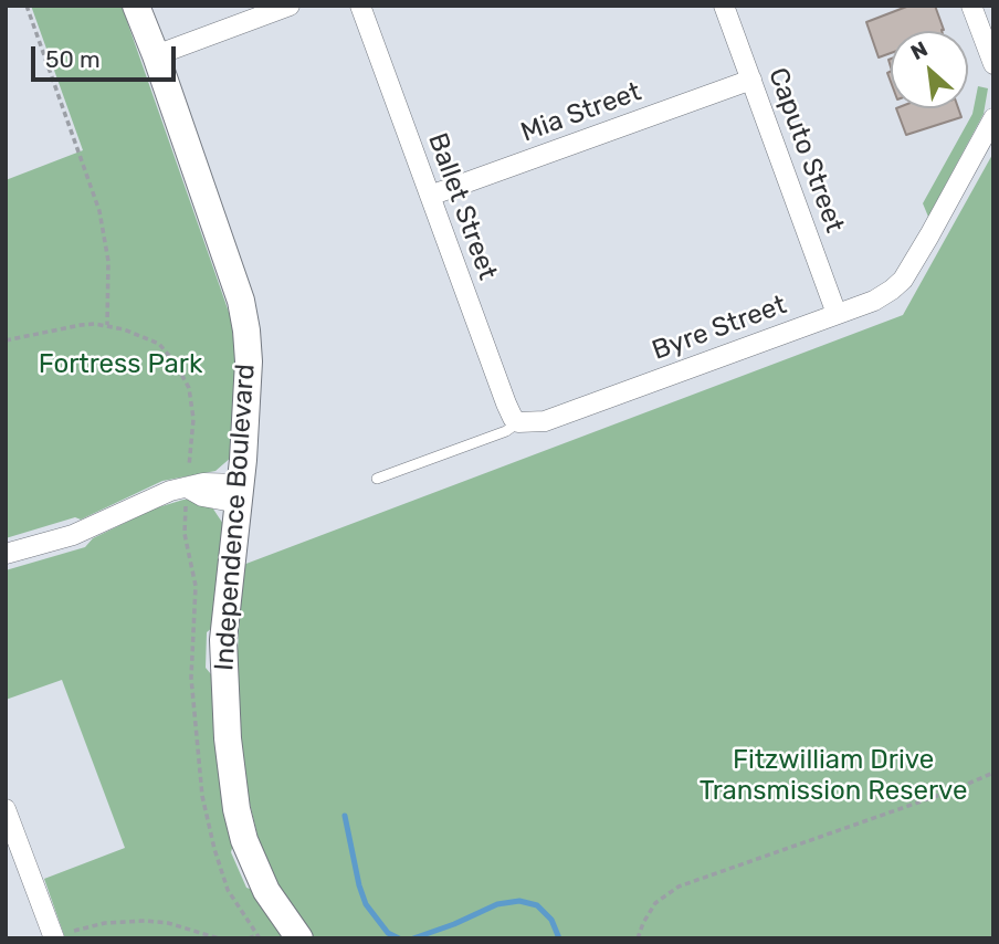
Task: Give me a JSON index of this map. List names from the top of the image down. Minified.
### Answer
{"streets":{"street":["Mia Street","Caputo Street","Ballet Street","Byre Street","Independence Boulevard"]},"crossings":[["Mia Street","Caputo Street"],["Mia Street","Ballet Street"],["Caputo Street","Byre Street"],["Ballet Street","Byre Street"]],"parks":["Fortress Park","Fitzwilliam Drive Transmission Reserve"],"scale_bar":"50 m","north":"top left"}
